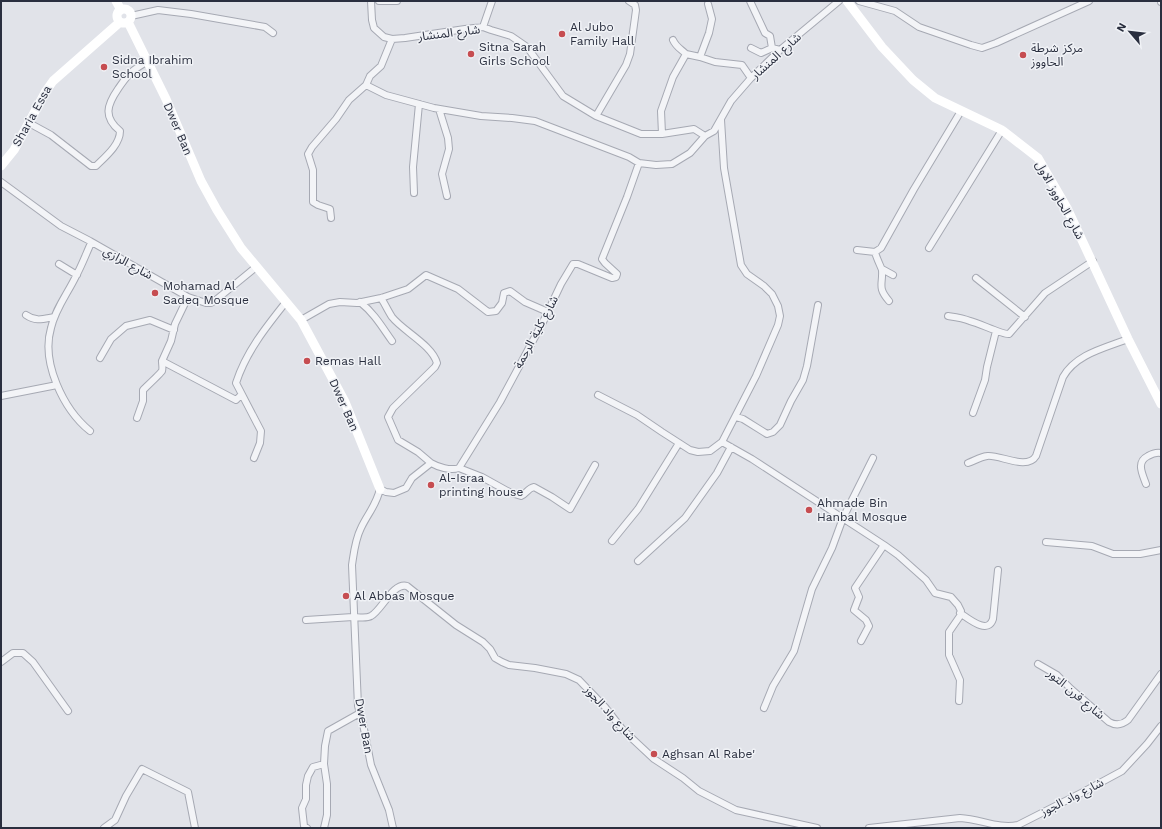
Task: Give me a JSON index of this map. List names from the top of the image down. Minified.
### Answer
{"streets":{"street":["شارع المنشار","Sharia Essa","Dwer Ban","شارع الحاووز الاول","شارع الرازي","شارع كلية الرحمة","شارع قرن التور","شارع واد الجوز"]},"crossings":[["شارع المنشار","شارع كلية الرحمة"],["Sharia Essa","Dwer Ban"],["Dwer Ban","شارع الرازي"],["Dwer Ban","شارع واد الجوز"]],"places":["Al Jubo Family Hall","Sitna Sarah Girls School","مركز شرطة الحاووز","Sidna Ibrahim School","Mohamad Al Sadeq Mosque","Remas Hall","Al-Israa printing house","Ahmade Bin Hanbal Mosque","Al Abbas Mosque","Aghsan Al Rabe'"],"north":"top left"}
